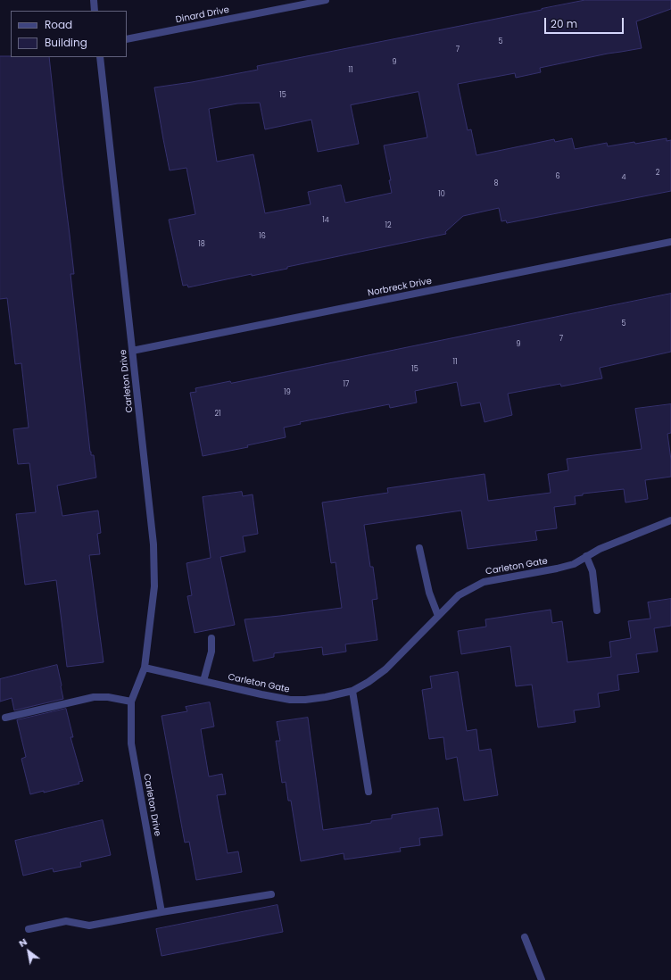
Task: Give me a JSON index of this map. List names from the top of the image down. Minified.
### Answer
{"streets":{"street":["Dinard Drive","Norbreck Drive","Carleton Drive","Carleton Gate"]},"crossings":[["Norbreck Drive","Carleton Drive"],["Carleton Drive","Carleton Gate"]],"house_numbers":["5","7","9","11","15","2","6","4","8","10","14","12","16","18","5","7","9","11","15","17","19","21"],"legend":["Road","Building"],"scale_bar":"20 m","north":"top left"}
